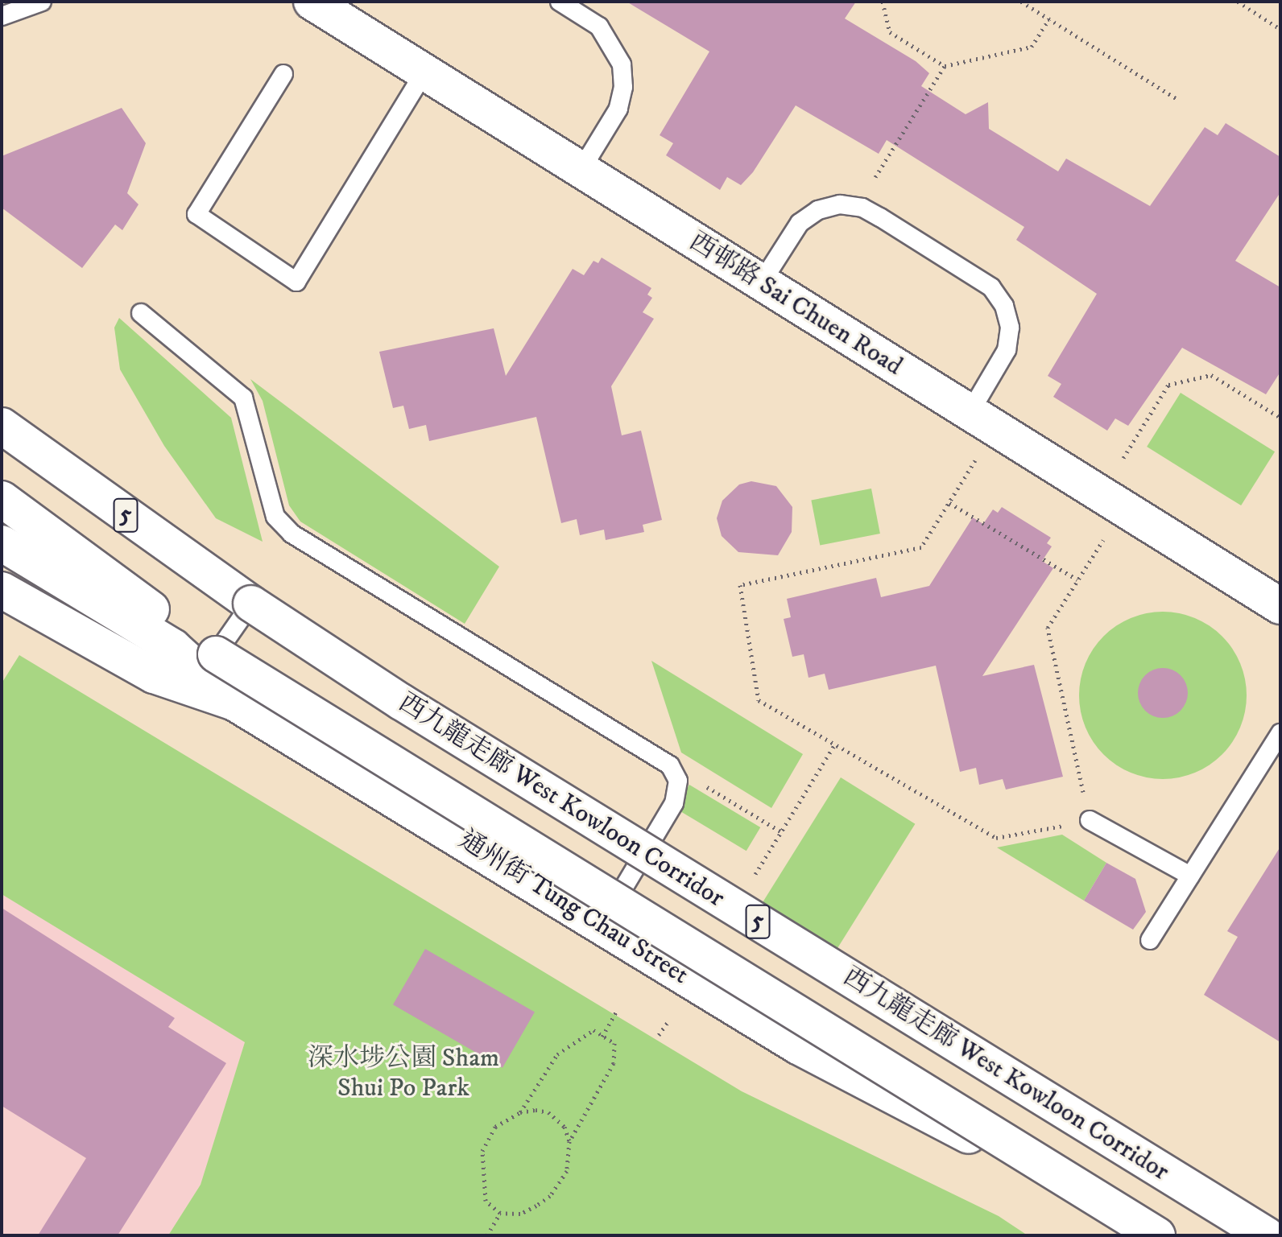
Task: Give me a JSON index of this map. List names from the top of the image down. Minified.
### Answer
{"streets":{"main road":["西邨路 Sai Chuen Road","5","西九龍走廊 West Kowloon Corridor","通州街 Tung Chau Street"]},"parks":["深水埗公園 Sham Shui Po Park"]}
